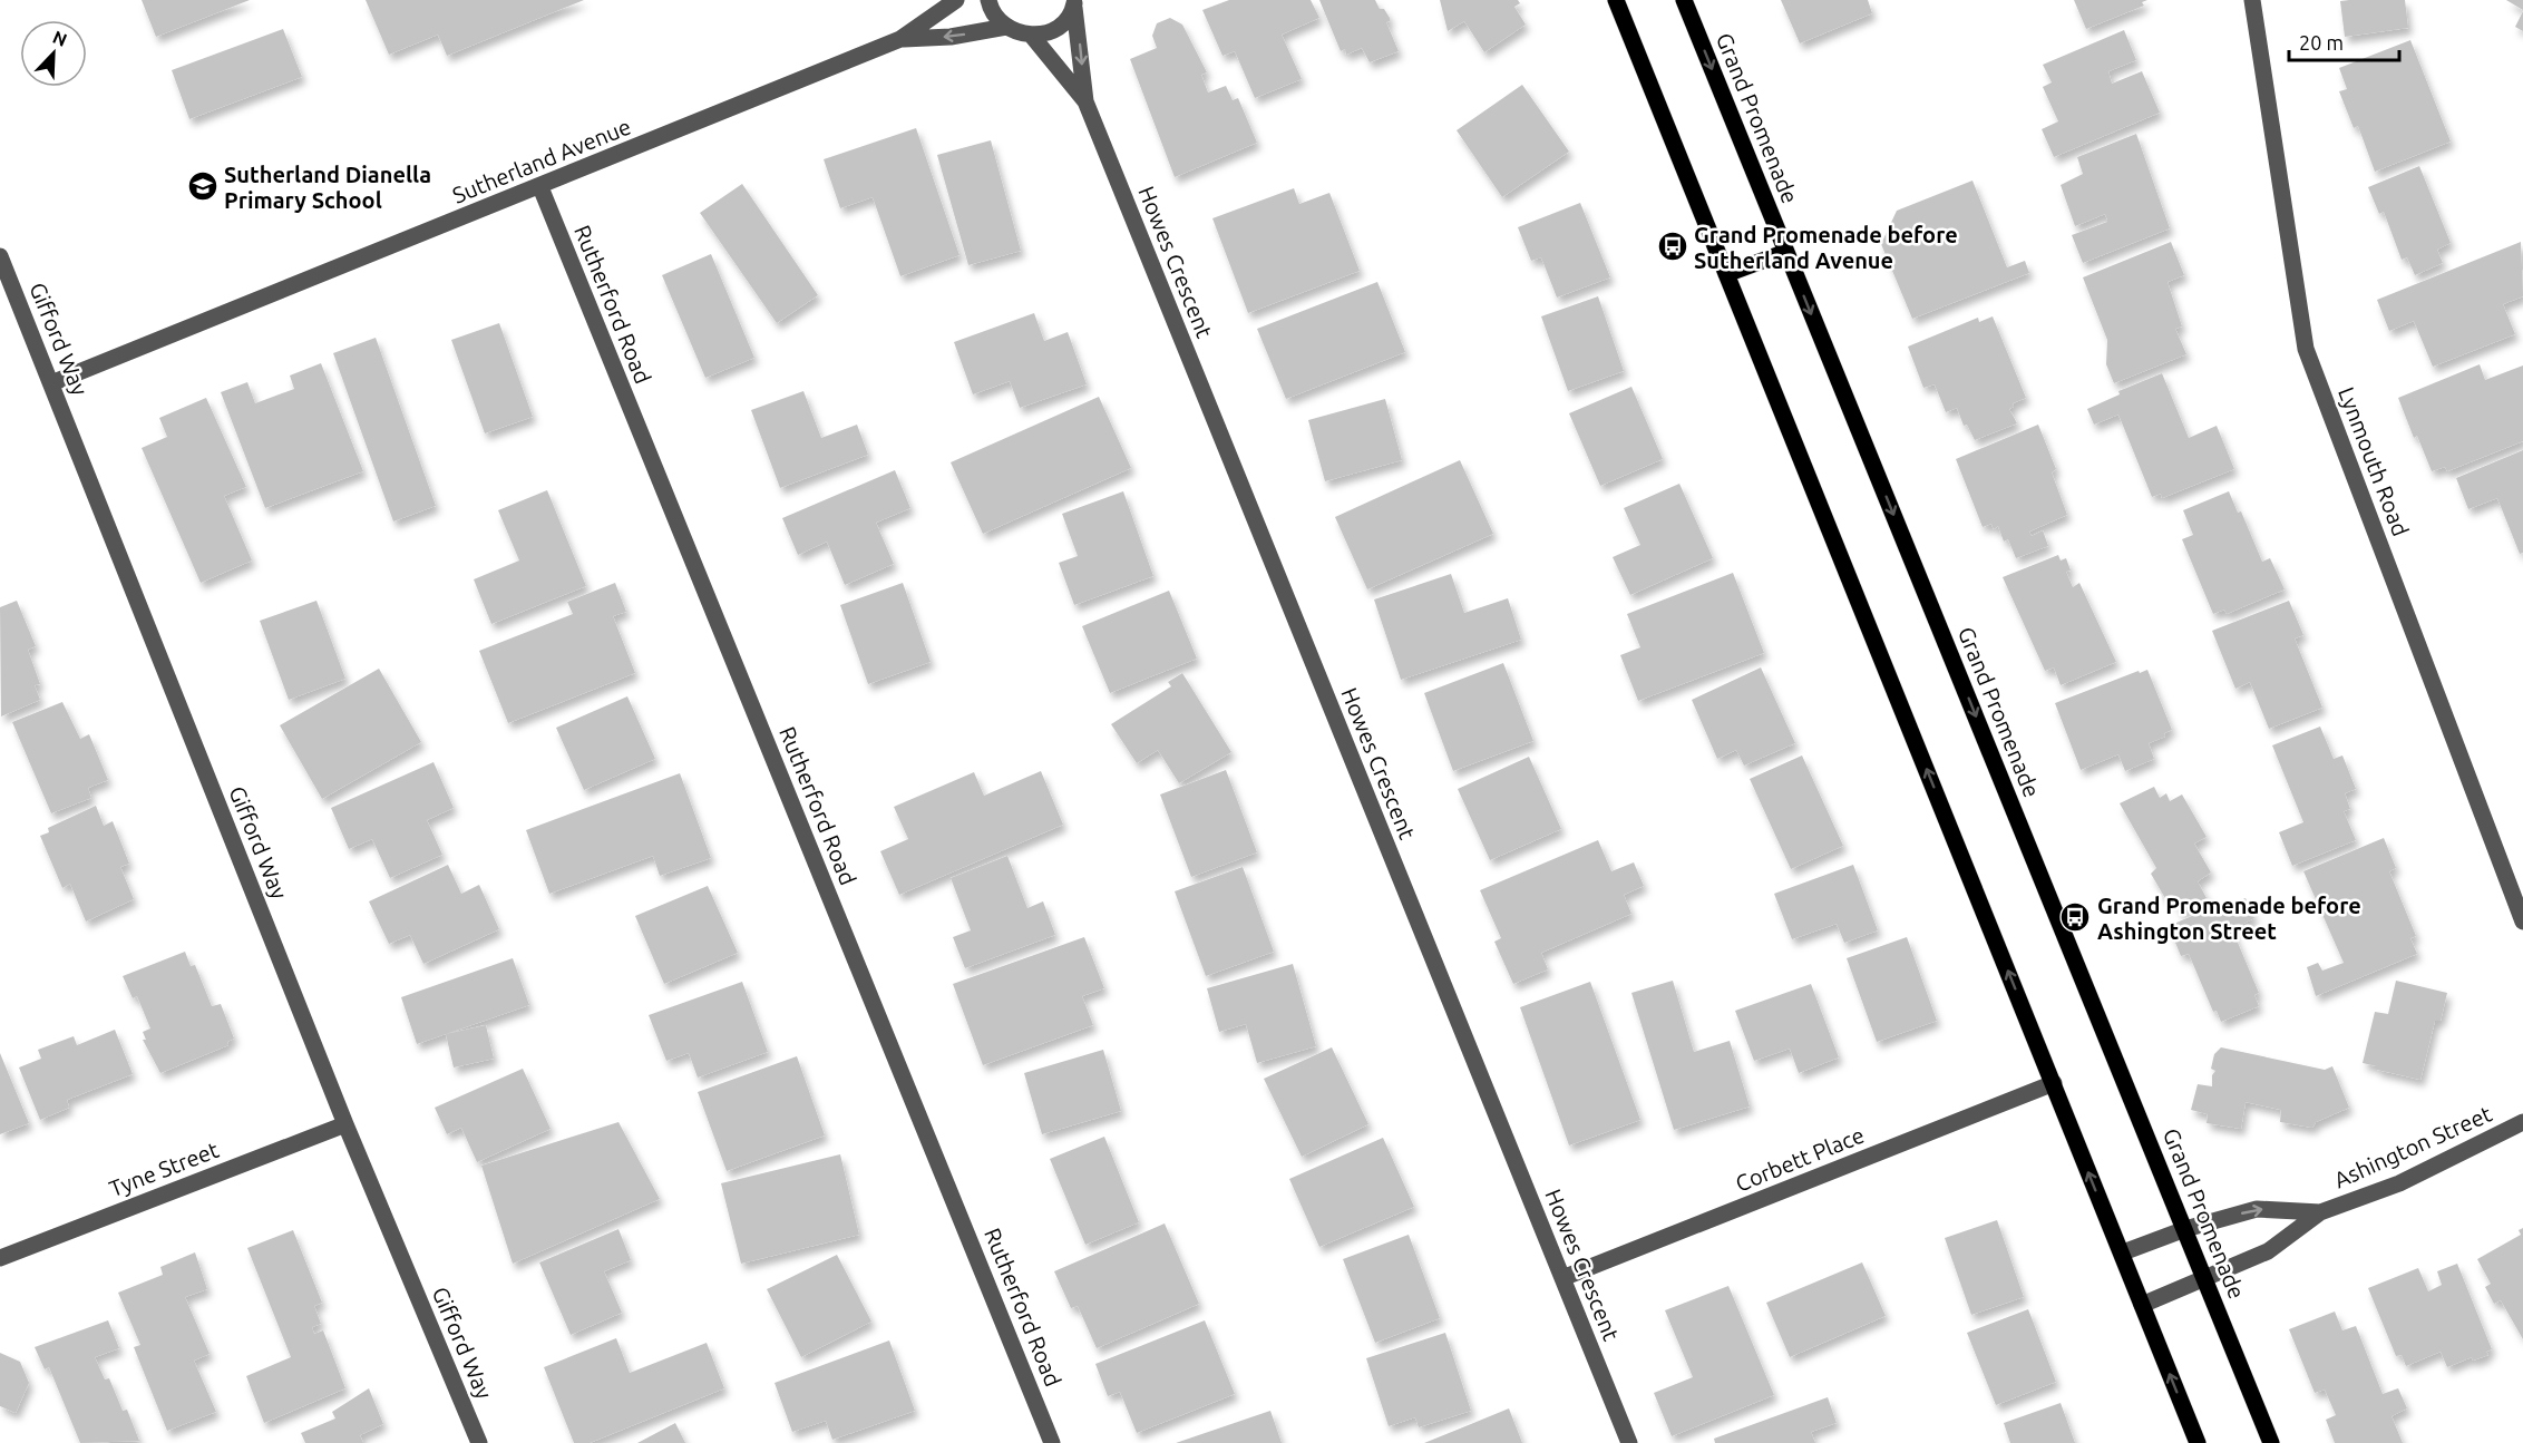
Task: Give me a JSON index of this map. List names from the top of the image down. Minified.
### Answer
{"streets":{"main road":["Grand Promenade"],"street":["Sutherland Avenue","Howes Crescent","Rutherford Road","Gifford Way","Lynmouth Road","Ashington Street","Corbett Place","Tyne Street"]},"crossings":[["Grand Promenade","Ashington Street"],["Sutherland Avenue","Rutherford Road"],["Sutherland Avenue","Gifford Way"],["Howes Crescent","Corbett Place"],["Gifford Way","Tyne Street"]],"places":{"school or university":["Sutherland Dianella Primary School"],"bus stop":["Grand Promenade before Sutherland Avenue","Grand Promenade before Ashington Street"]},"scale_bar":"20 m","north":"top right"}
